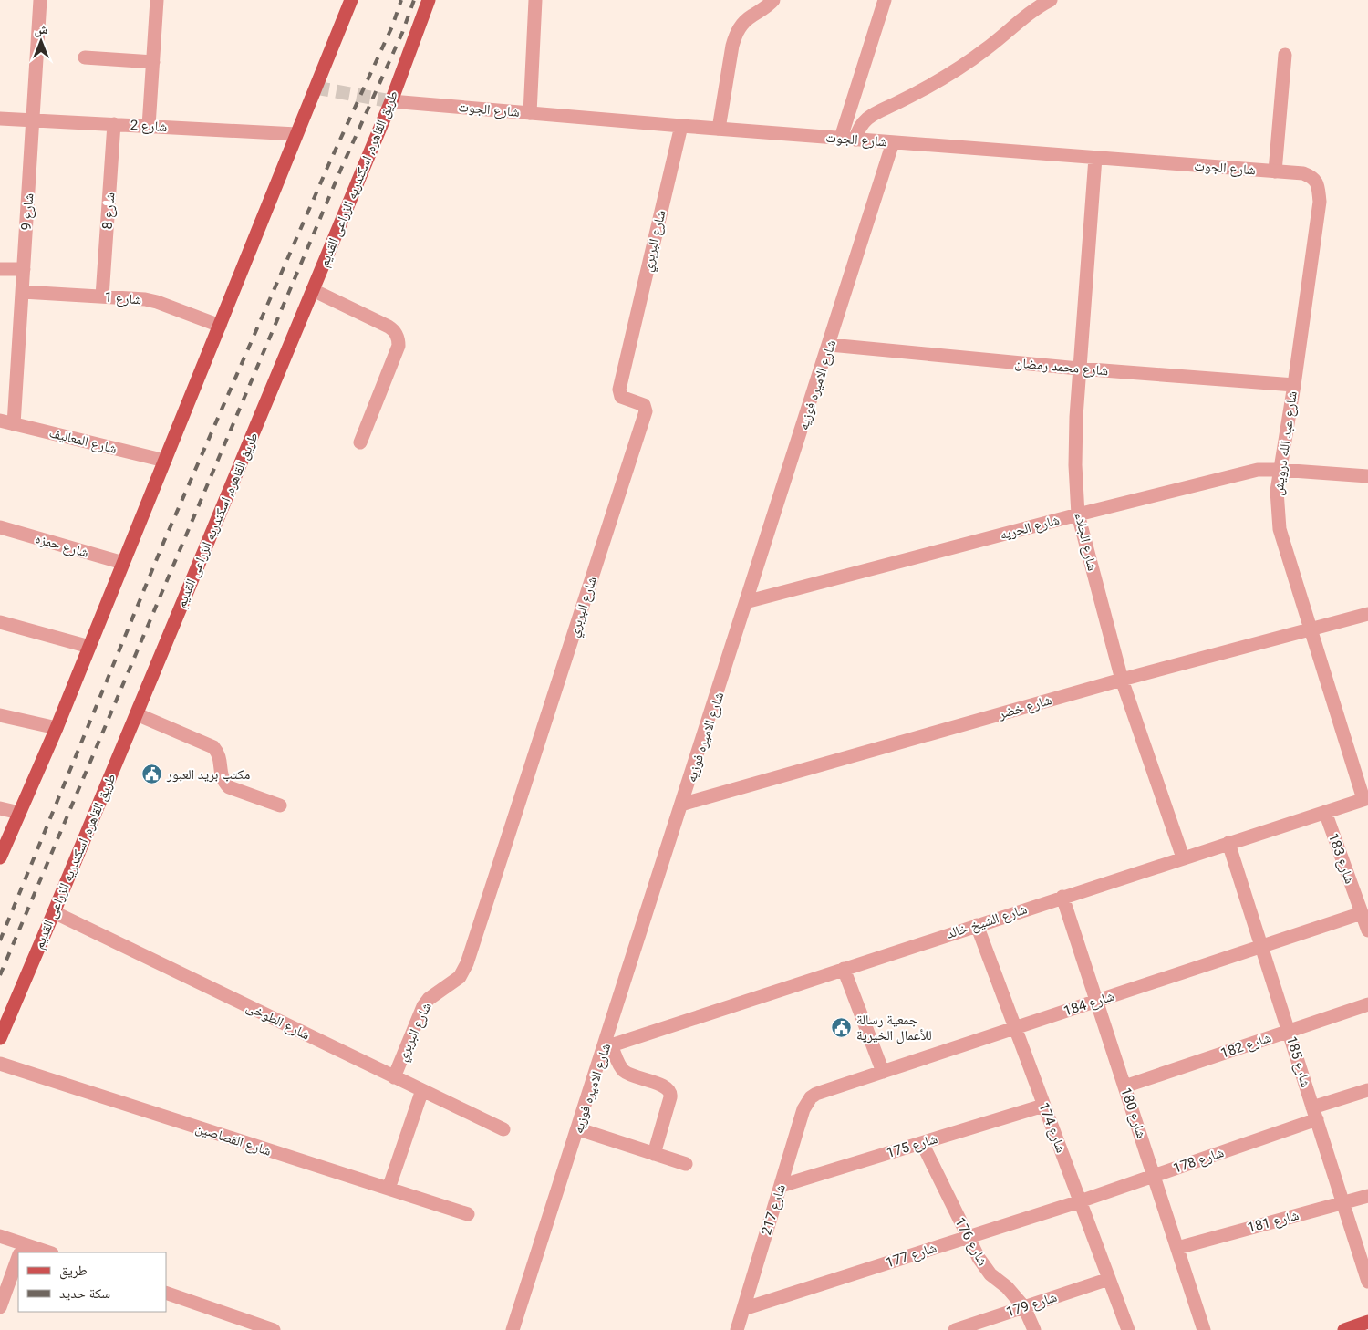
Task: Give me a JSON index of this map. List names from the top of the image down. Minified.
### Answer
{"streets":{"main road":["طريق القاهره, اسكندريه الزراعى القديم"],"street":["شارع الجوت","شارع 2","شارع 8","شارع 9","شارع البربري","شارع 1","شارع محمد رمضان","شارع الاميره فوزيه","شارع المعاليف","شارع عبد الله درويش","شارع الحريه","شارع الجلاء","شارع حمزه","شارع خضر","شارع 183","شارع الشيخ خالد","شارع 184","شارع الطوخى","شارع 182","شارع 185","شارع 180","شارع 174","شارع القصاصين","شارع 175","شارع 178","شارع 217","شارع 181","شارع 176","شارع 177","شارع 179"]},"crossings":[["شارع الجوت","طريق القاهره, اسكندريه الزراعى القديم"],["شارع الجوت","شارع البربري"],["شارع الجوت","شارع الاميره فوزيه"],["شارع الجوت","شارع عبد الله درويش"],["شارع الجوت","شارع الجلاء"],["شارع 2","شارع 8"],["شارع 2","شارع 9"],["طريق القاهره, اسكندريه الزراعى القديم","شارع الطوخى"],["شارع 8","شارع 1"],["شارع 9","شارع 1"],["شارع 9","شارع المعاليف"],["شارع البربري","شارع الطوخى"],["شارع محمد رمضان","شارع الاميره فوزيه"],["شارع محمد رمضان","شارع عبد الله درويش"],["شارع محمد رمضان","شارع الجلاء"],["شارع الاميره فوزيه","شارع الحريه"],["شارع الاميره فوزيه","شارع خضر"],["شارع الاميره فوزيه","شارع الشيخ خالد"],["شارع عبد الله درويش","شارع الحريه"],["شارع عبد الله درويش","شارع خضر"],["شارع عبد الله درويش","شارع الشيخ خالد"],["شارع الحريه","شارع الجلاء"],["شارع الجلاء","شارع خضر"],["شارع الجلاء","شارع الشيخ خالد"],["شارع 183","شارع الشيخ خالد"],["شارع 183","شارع 184"],["شارع الشيخ خالد","شارع 185"],["شارع الشيخ خالد","شارع 180"],["شارع الشيخ خالد","شارع 174"],["شارع 184","شارع 185"],["شارع 184","شارع 180"],["شارع 184","شارع 174"],["شارع 184","شارع 217"],["شارع 182","شارع 185"],["شارع 182","شارع 180"],["شارع 185","شارع 178"],["شارع 185","شارع 181"],["شارع 180","شارع 178"],["شارع 180","شارع 181"],["شارع 174","شارع 175"],["شارع 174","شارع 178"],["شارع 174","شارع 177"],["شارع 174","شارع 179"],["شارع 175","شارع 217"],["شارع 175","شارع 176"],["شارع 178","شارع 177"],["شارع 217","شارع 177"],["شارع 176","شارع 177"],["شارع 176","شارع 179"]],"places":{"public building":["مكتب بريد العبور","جمعية رسالة للأعمال الخيرية"]},"legend":["طريق","سكة حديد"],"north":"top"}
